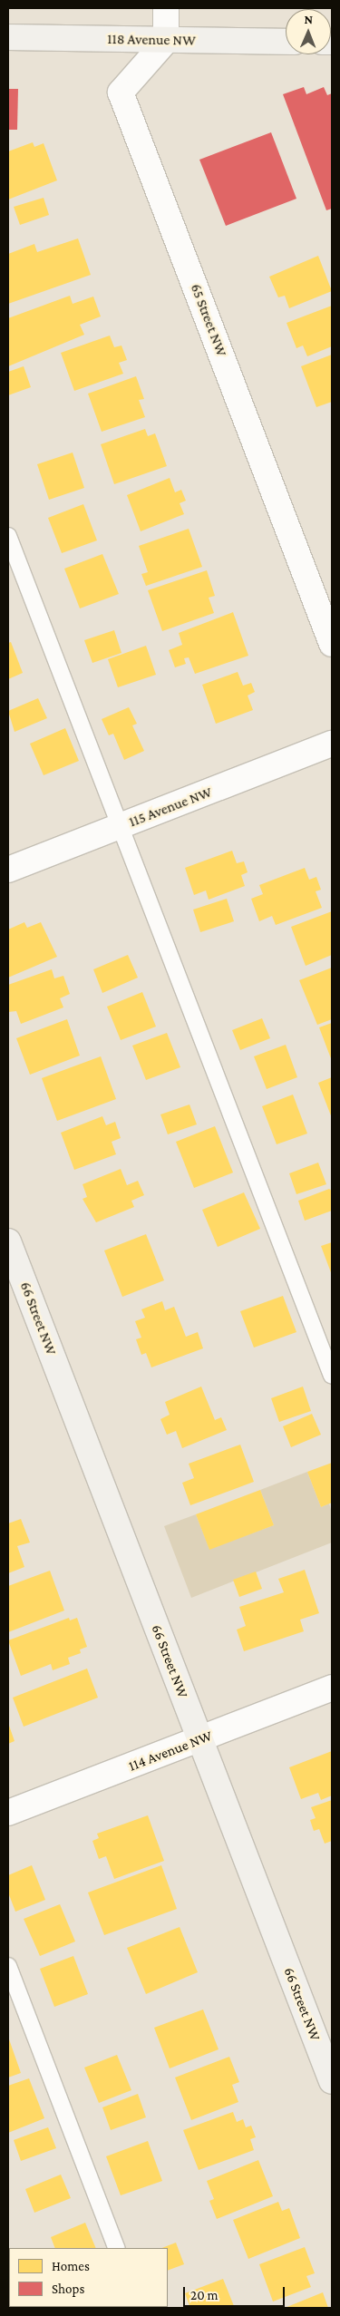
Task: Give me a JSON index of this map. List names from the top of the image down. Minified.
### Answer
{"streets":{"street":["118 Avenue NW","65 Street NW","115 Avenue NW","66 Street NW","114 Avenue NW"]},"crossings":[["118 Avenue NW","65 Street NW"],["66 Street NW","114 Avenue NW"]],"legend":["Homes","Shops"],"scale_bar":"20 m","north":"top"}
